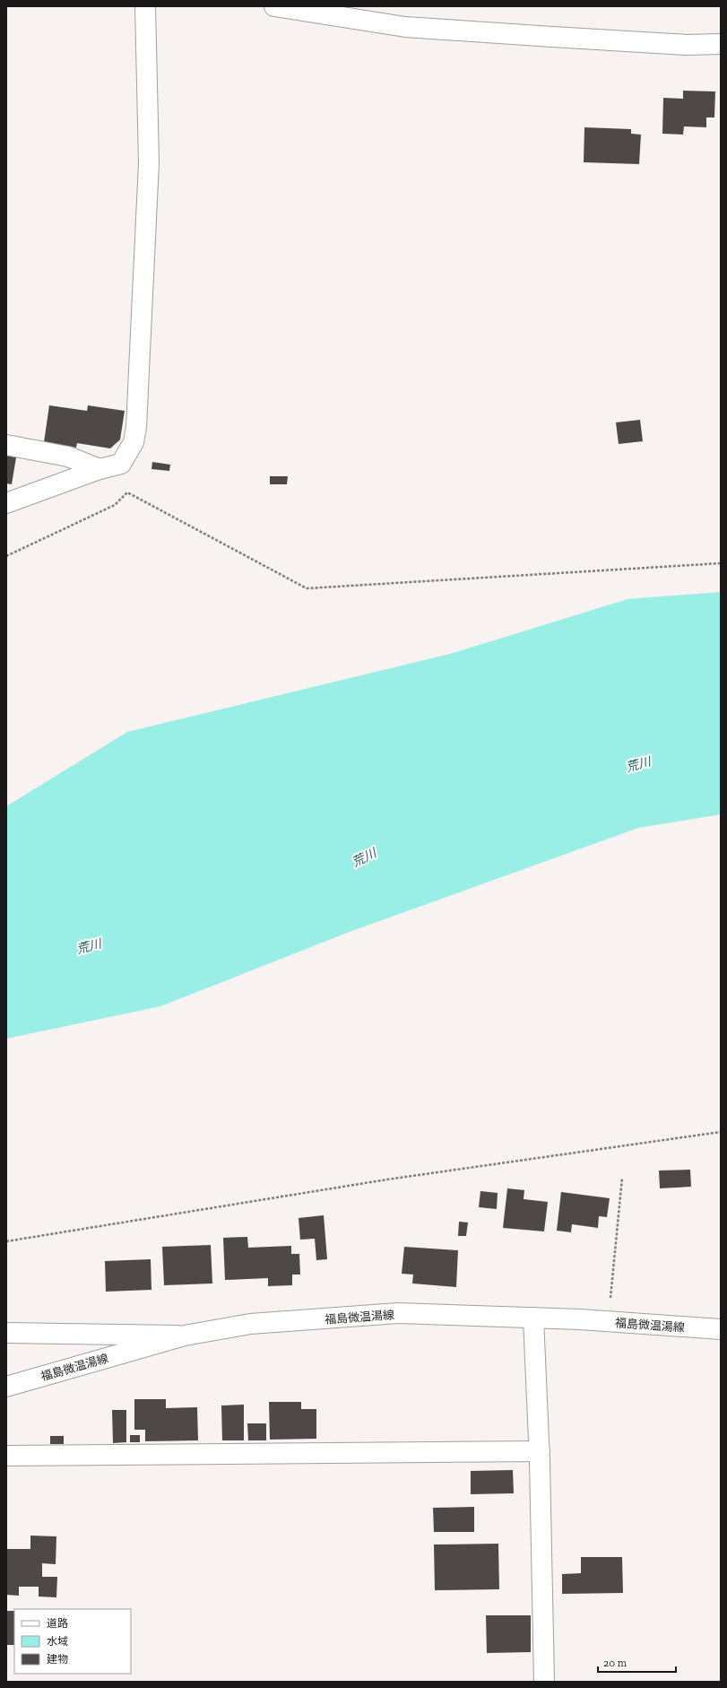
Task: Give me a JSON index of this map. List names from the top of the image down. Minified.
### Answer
{"streets":{"street":["福島微温湯線"]},"water":["荒川"],"legend":["道路","水域","建物"],"scale_bar":"20 m"}
